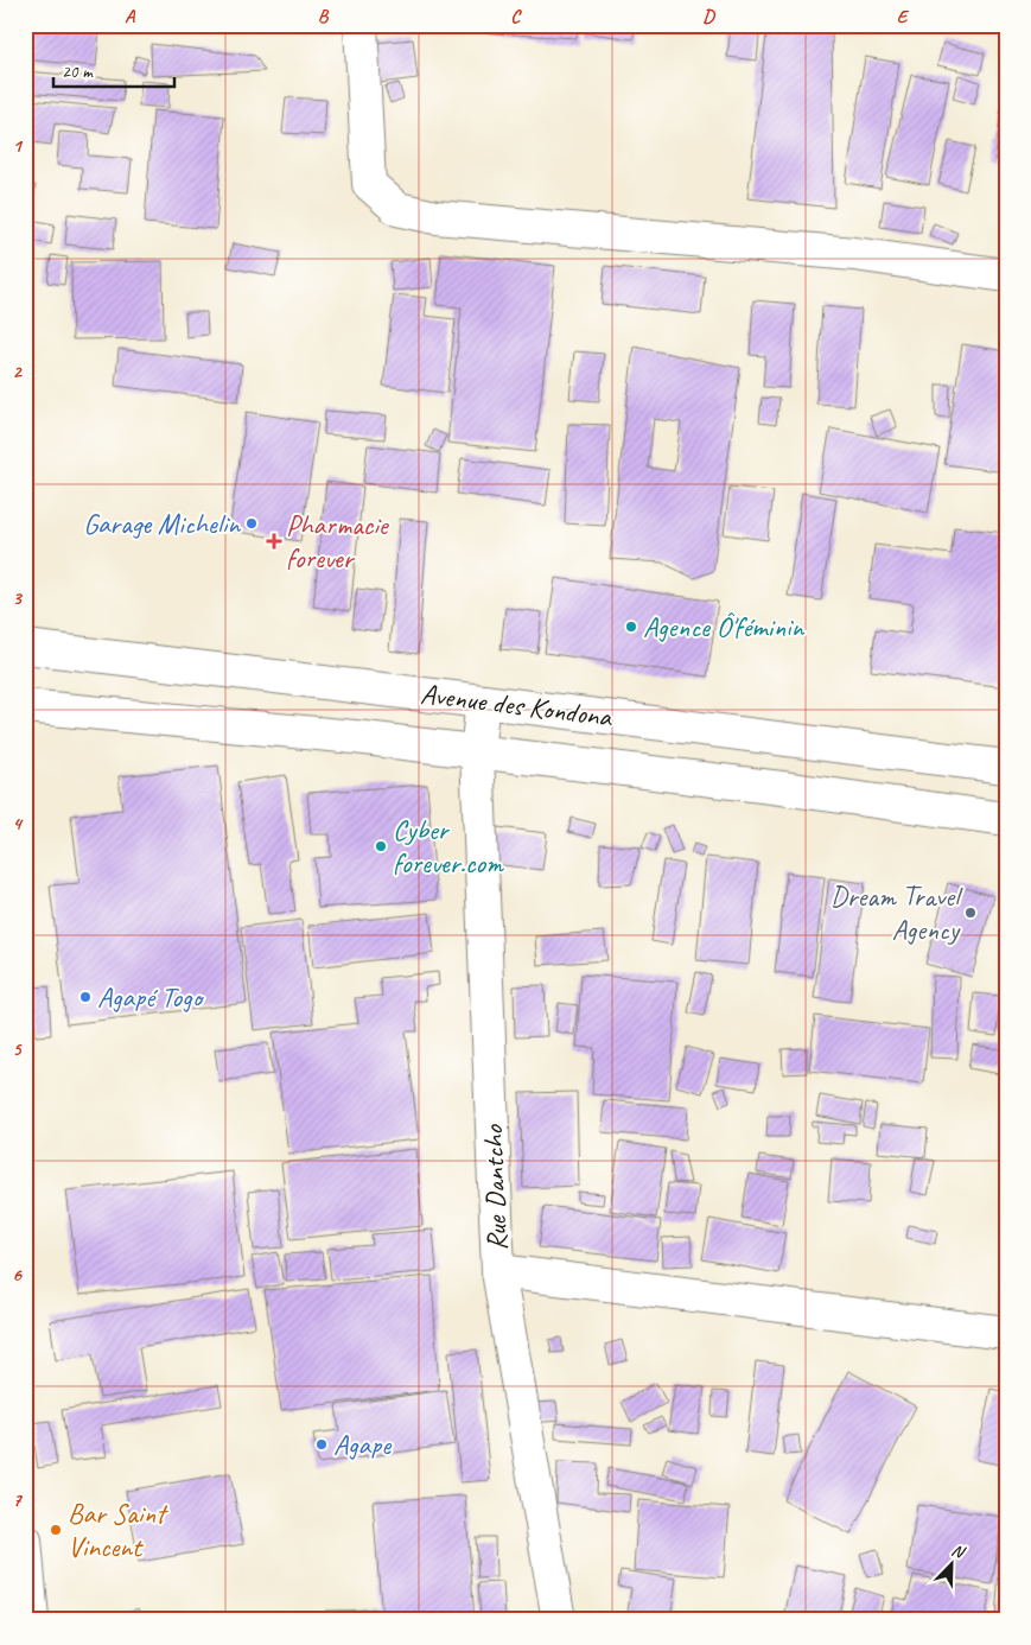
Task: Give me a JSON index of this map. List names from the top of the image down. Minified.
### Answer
{"streets":{"street":["Avenue des Kondona","Rue Dantcho"]},"crossings":[["Avenue des Kondona","Rue Dantcho"]],"places":{"other":["Garage Michelin","Agence Ô'féminin","Cyber forever.com","Dream Travel Agency","Agapé Togo","Agape","Bar Saint Vincent"],"health":["Pharmacie forever"]},"scale_bar":"20 m","north":"top right","grid":{"columns":["A","B","C","D","E"],"rows":["1","2","3","4","5","6","7"]}}
